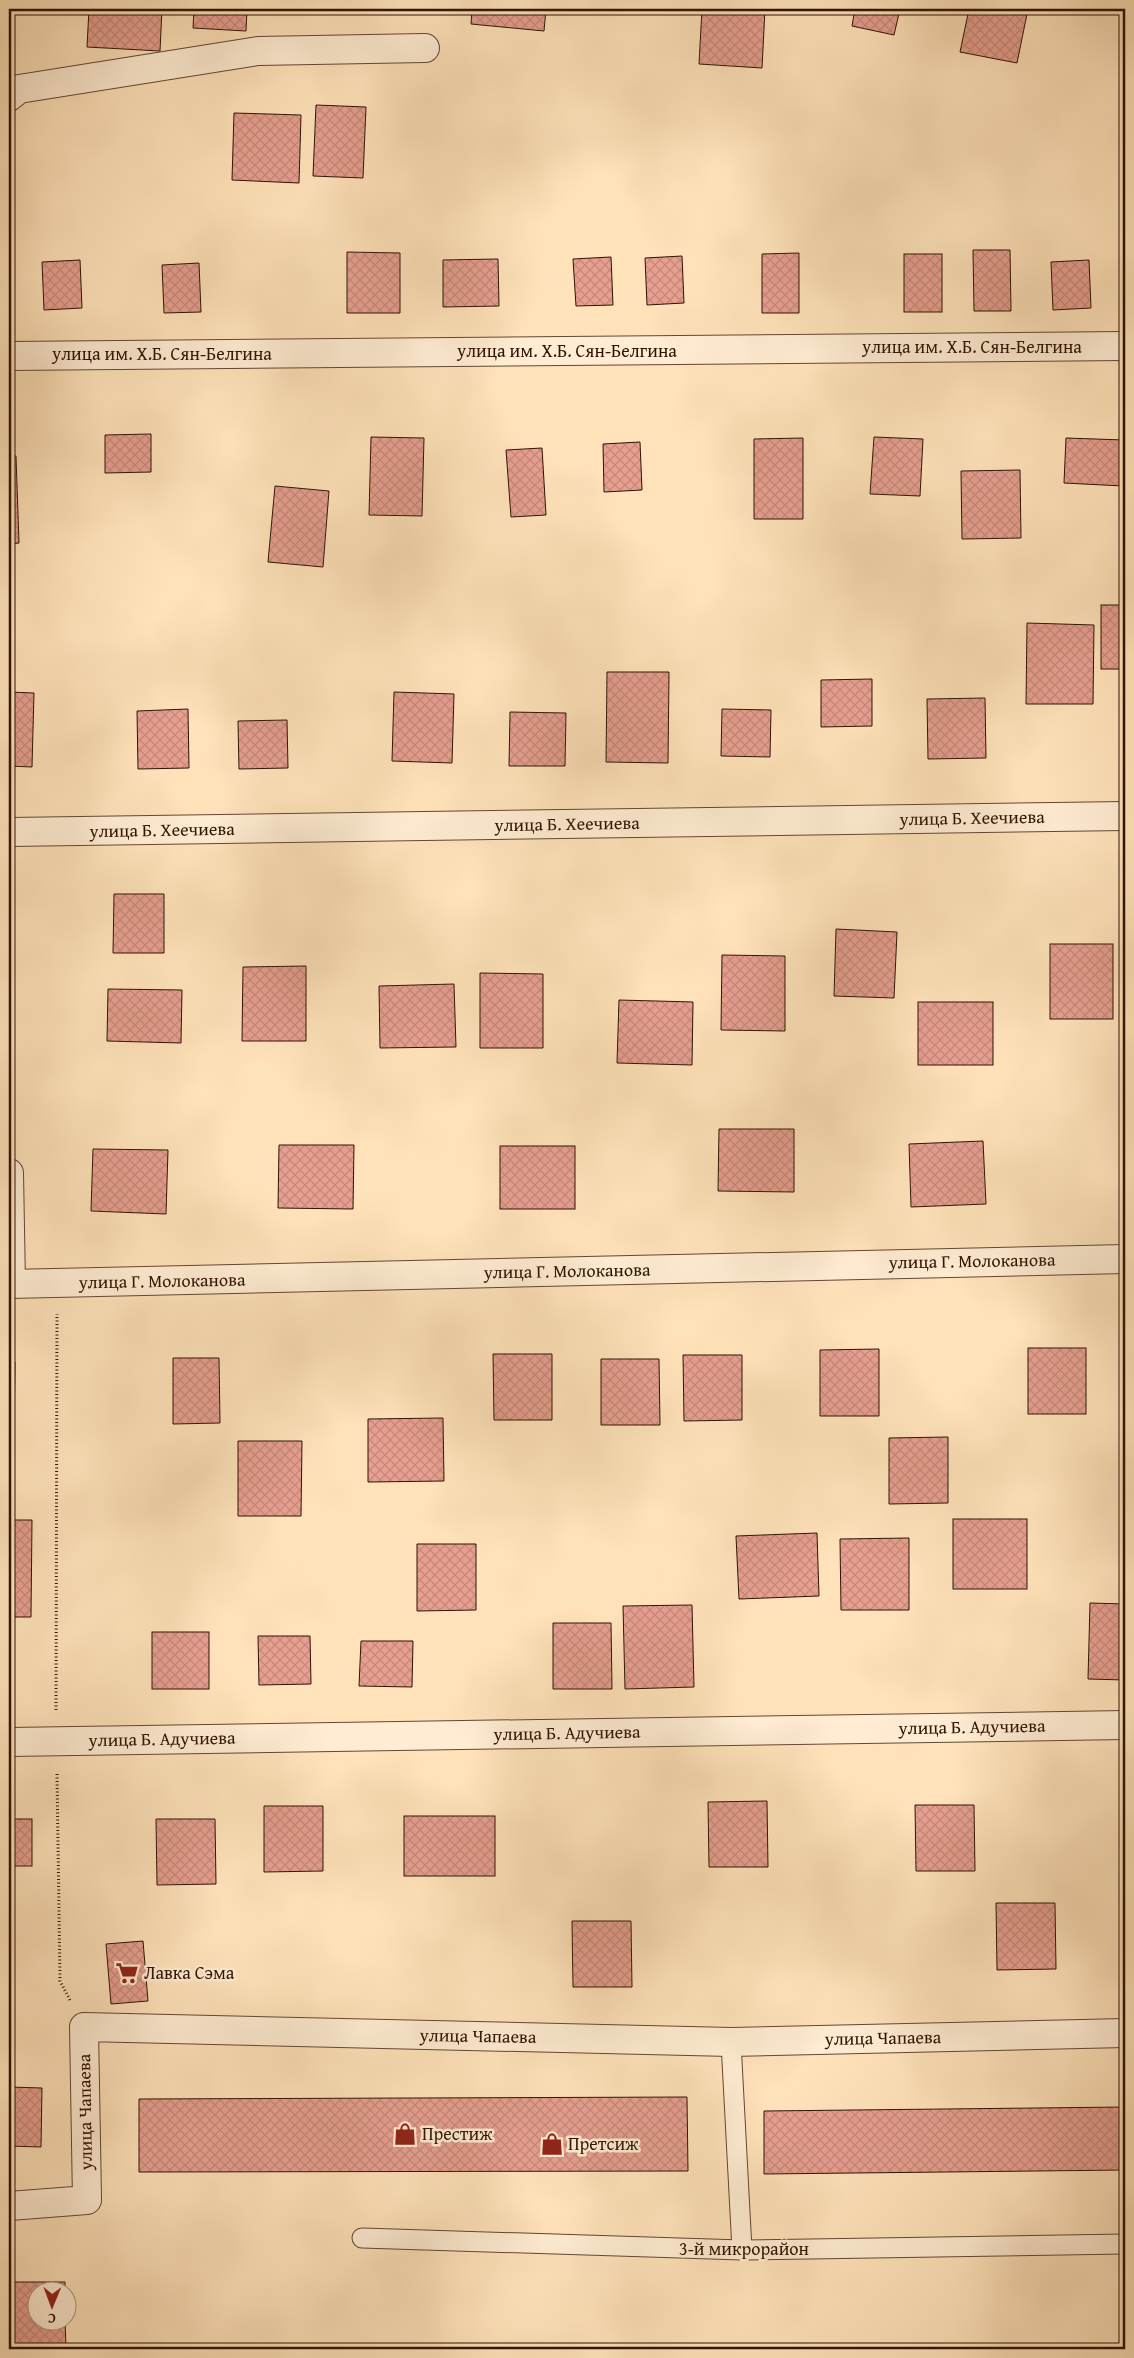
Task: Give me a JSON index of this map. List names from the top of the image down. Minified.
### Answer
{"streets":{"street":["улица им. Х.Б. Сян-Белгина","улица Б. Хеечиева","улица Г. Молоканова","улица Б. Адучиева","улица Чапаева"],"lane":["3-й микрорайон"]},"places":{"supermarket":["Лавка Сэма"],"shop":["Престиж","Претсиж"]},"north":"bottom"}
